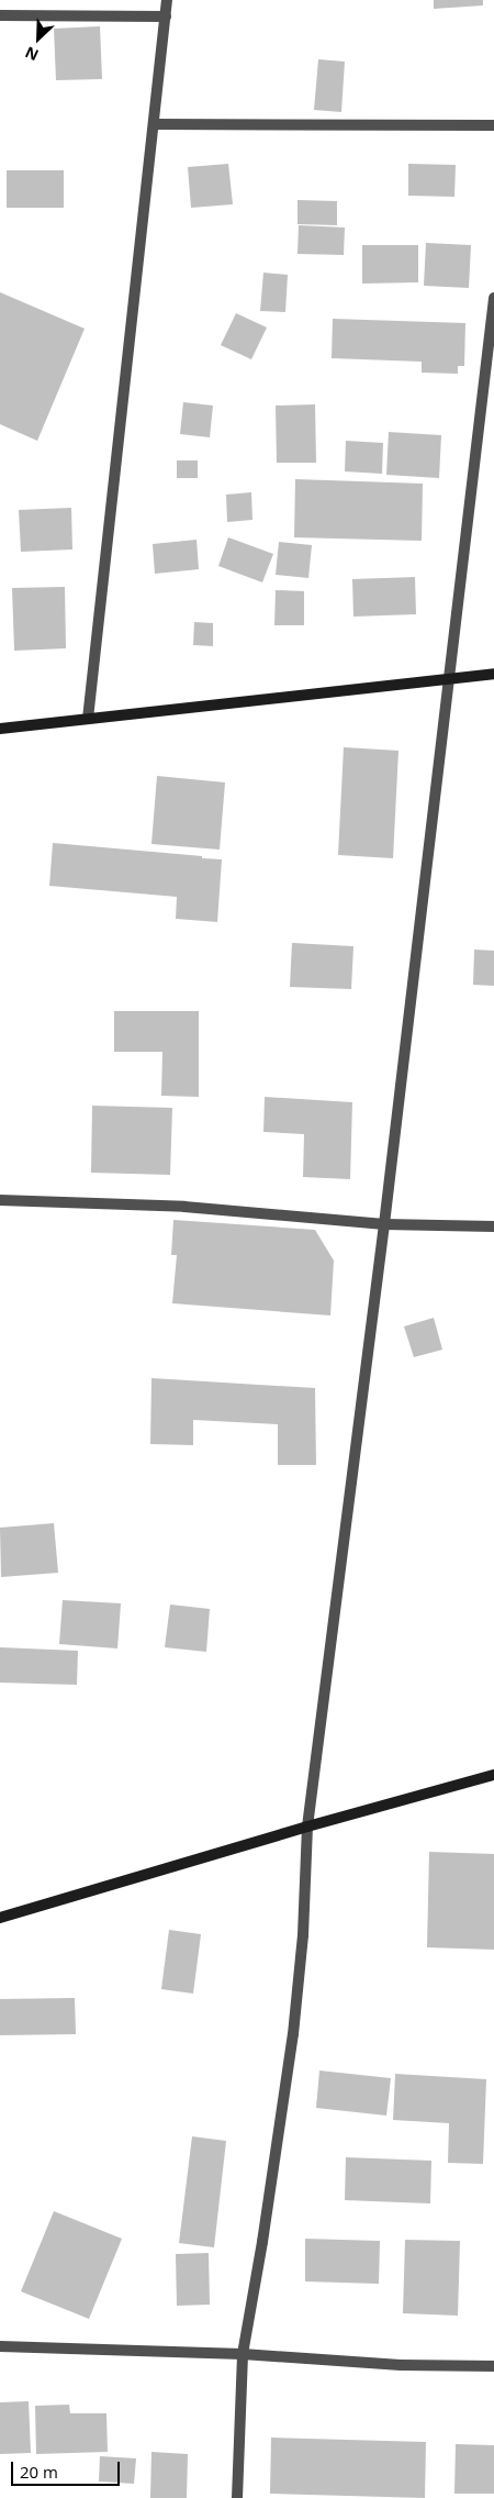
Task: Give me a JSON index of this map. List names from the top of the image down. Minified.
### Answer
{"scale_bar":"20 m","north":"bottom left"}
